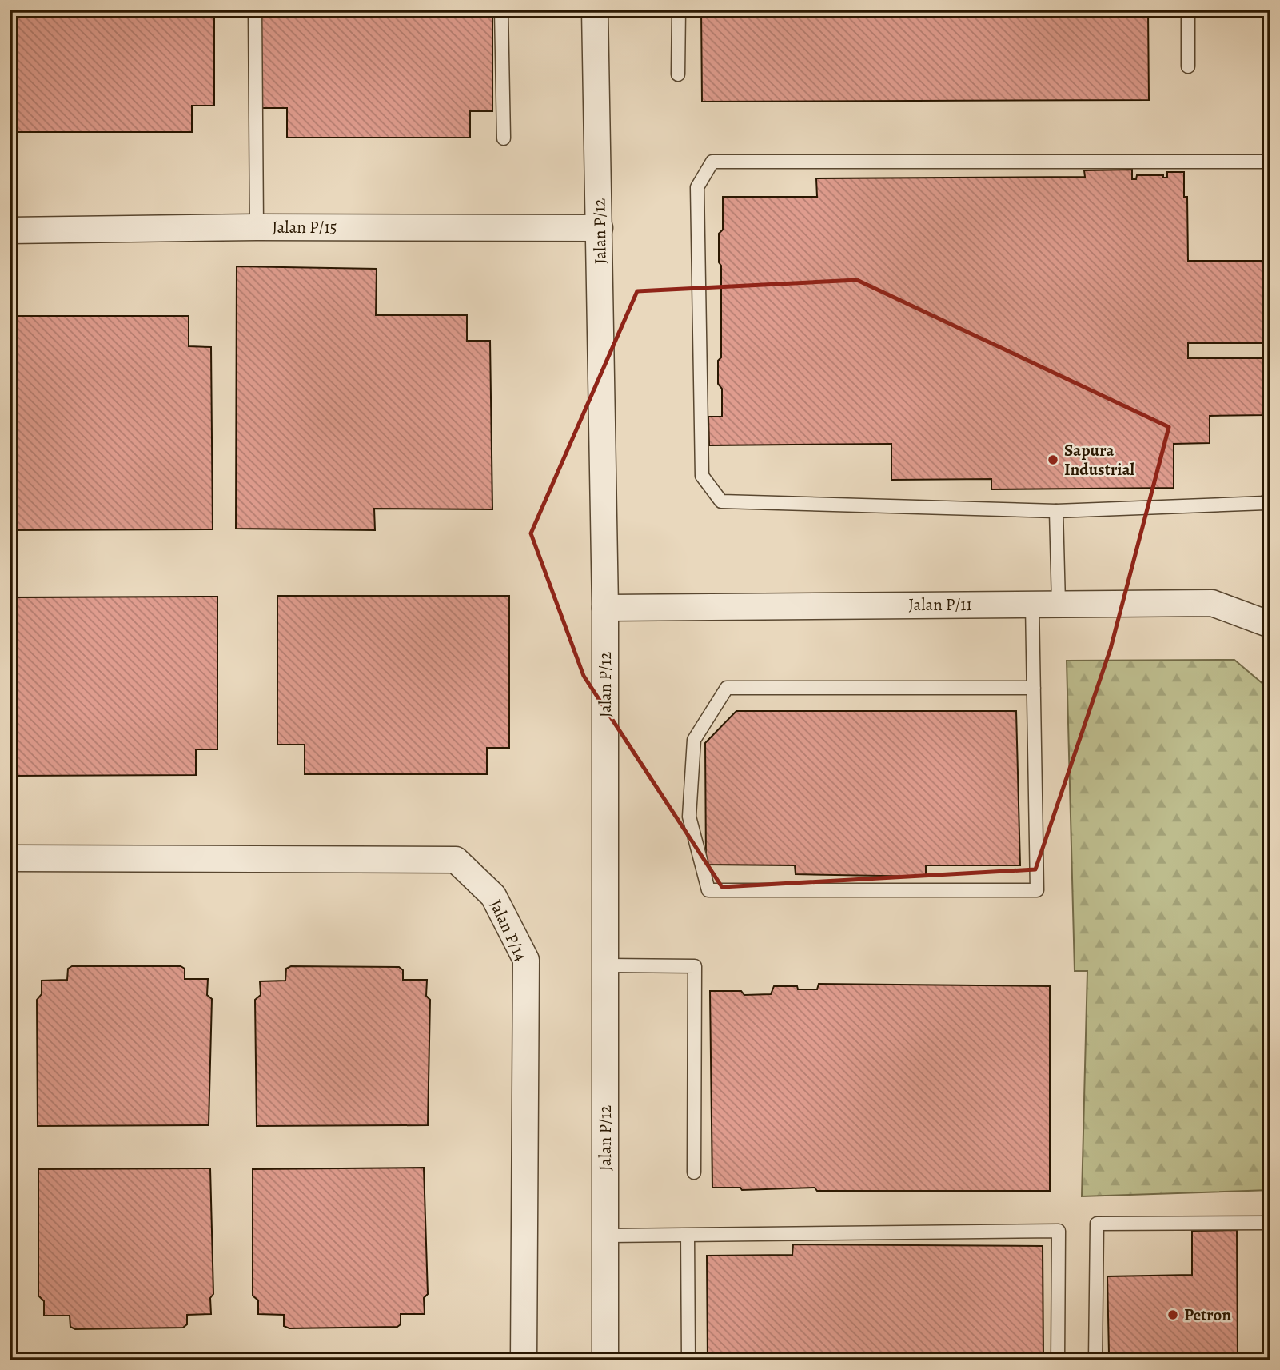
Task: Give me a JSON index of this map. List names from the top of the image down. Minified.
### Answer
{"streets":{"street":["Jalan P/15","Jalan P/12","Jalan P/11","Jalan P/14"]},"crossings":[["Jalan P/15","Jalan P/12"],["Jalan P/12","Jalan P/11"]],"places":["Sapura Industrial","Petron"]}
